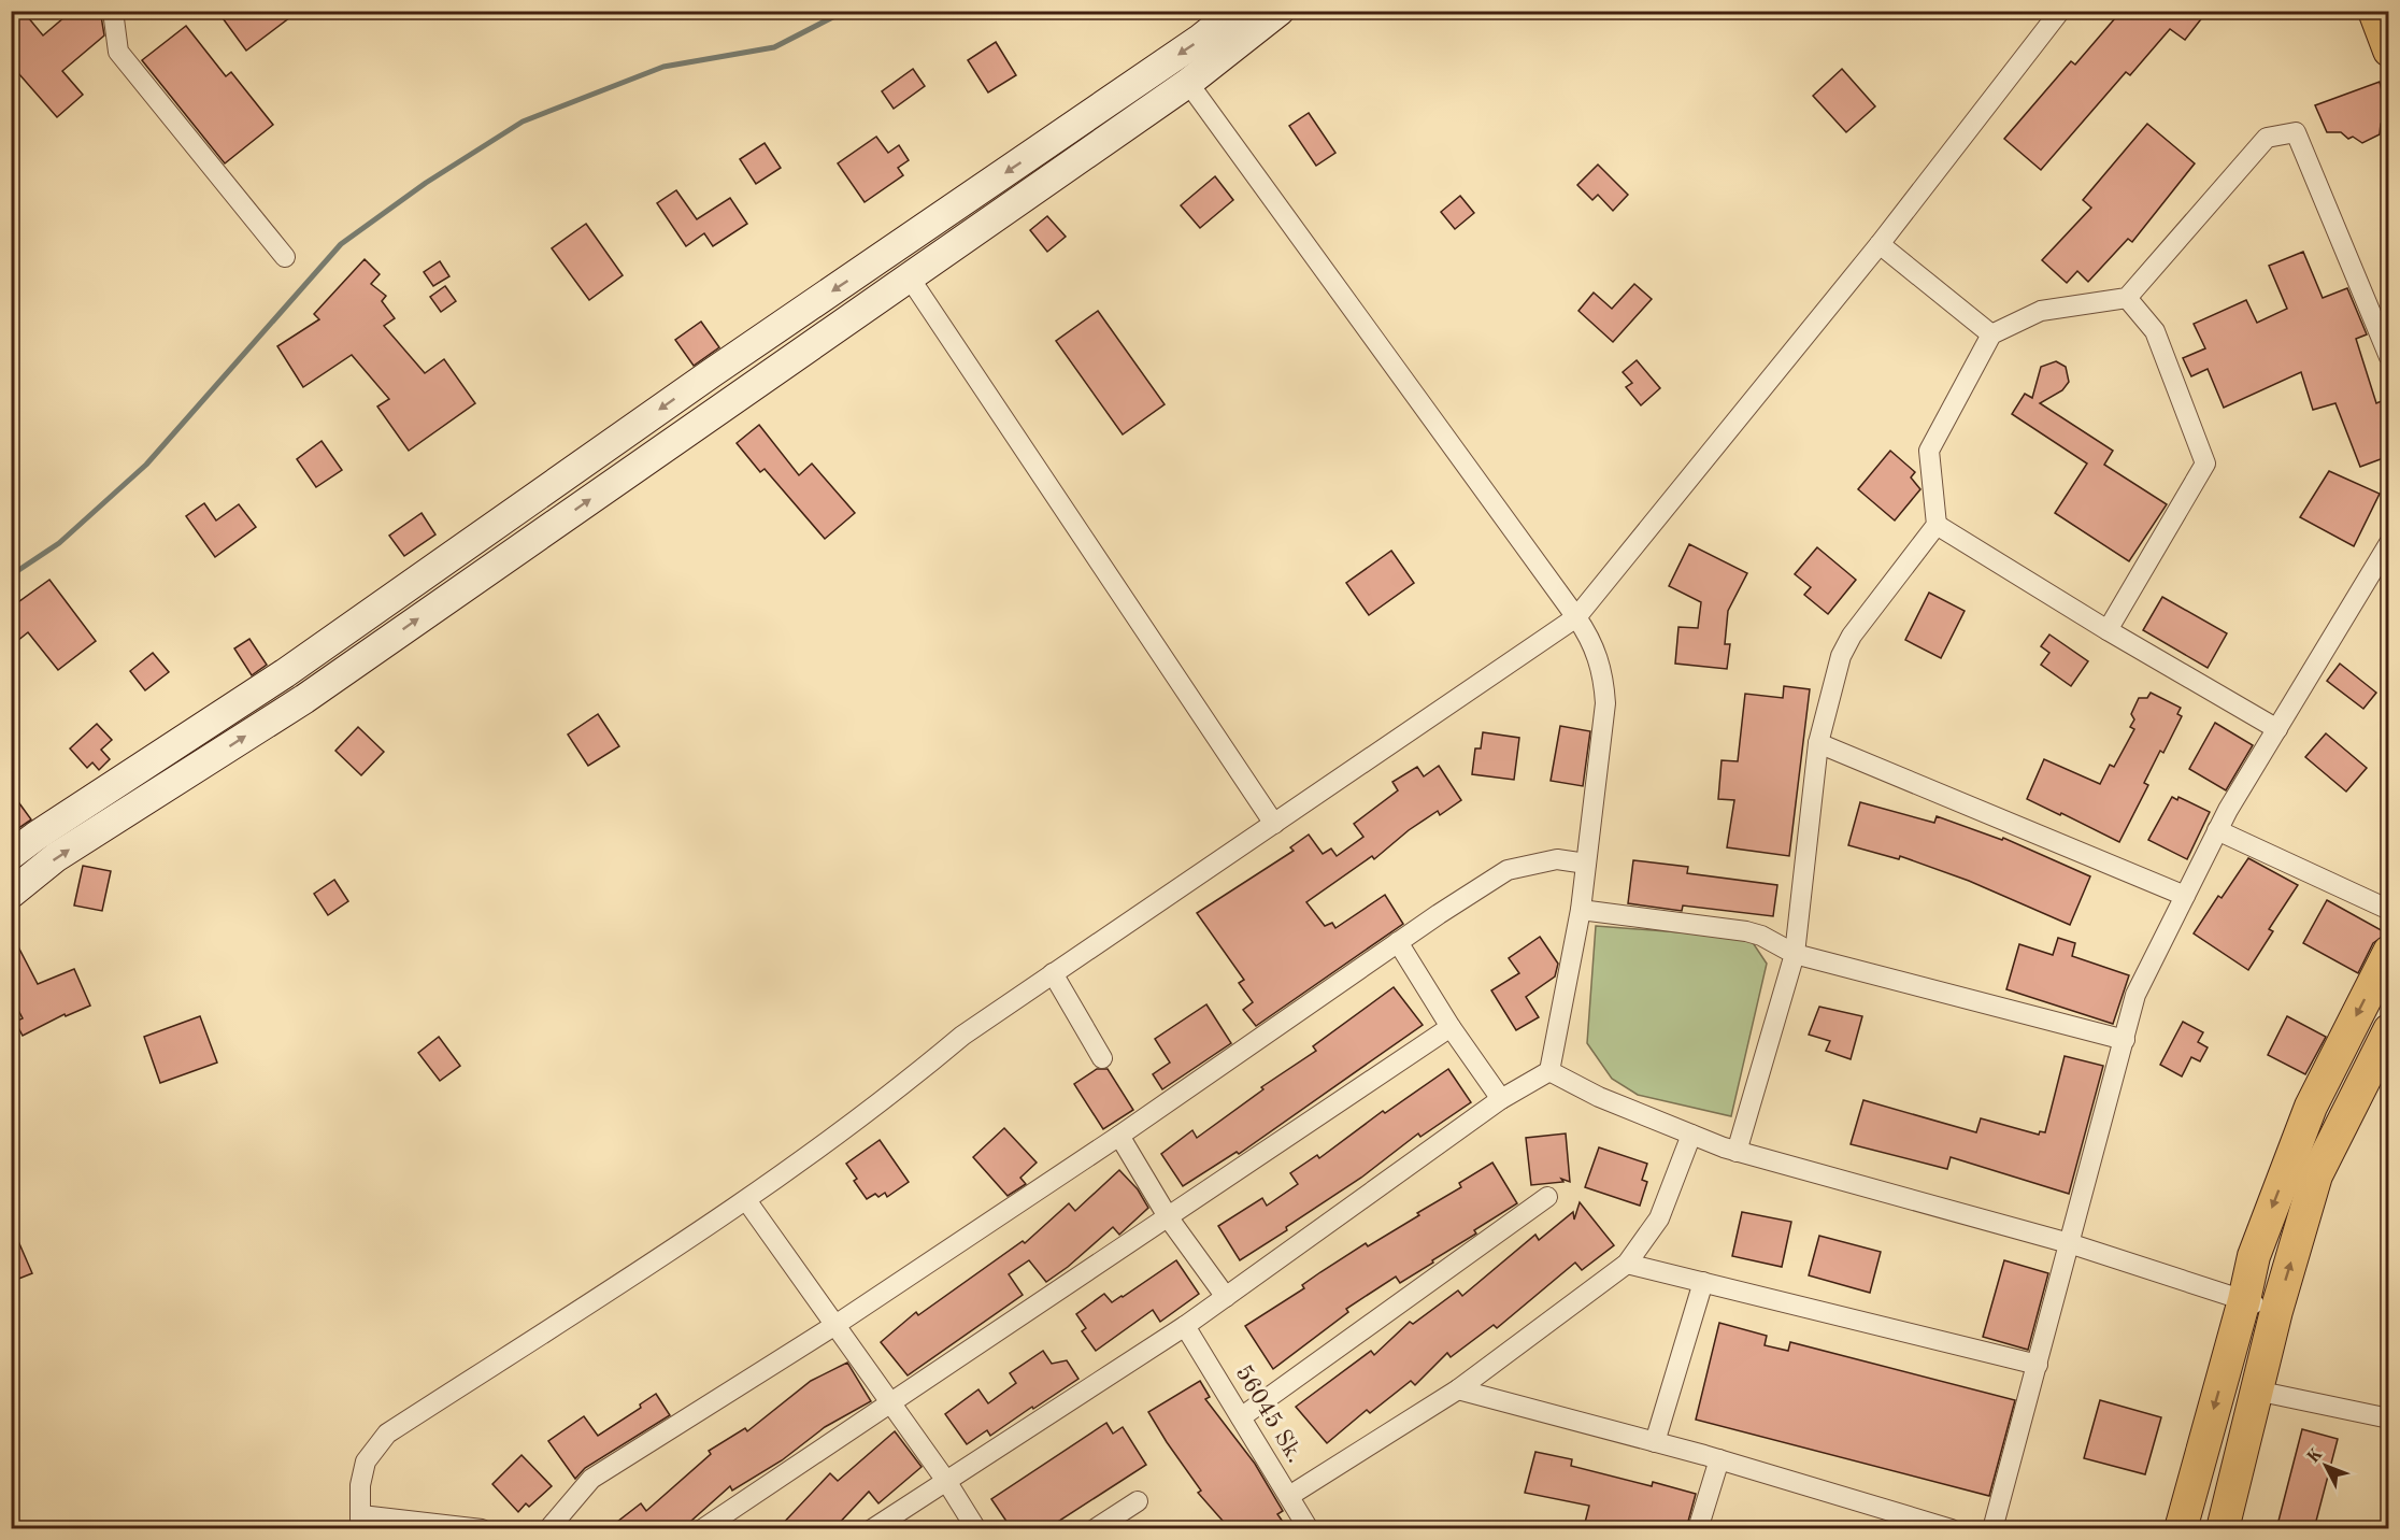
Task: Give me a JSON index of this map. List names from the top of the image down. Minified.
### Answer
{"streets":{"street":["56045 Sk."]},"north":"top left"}
